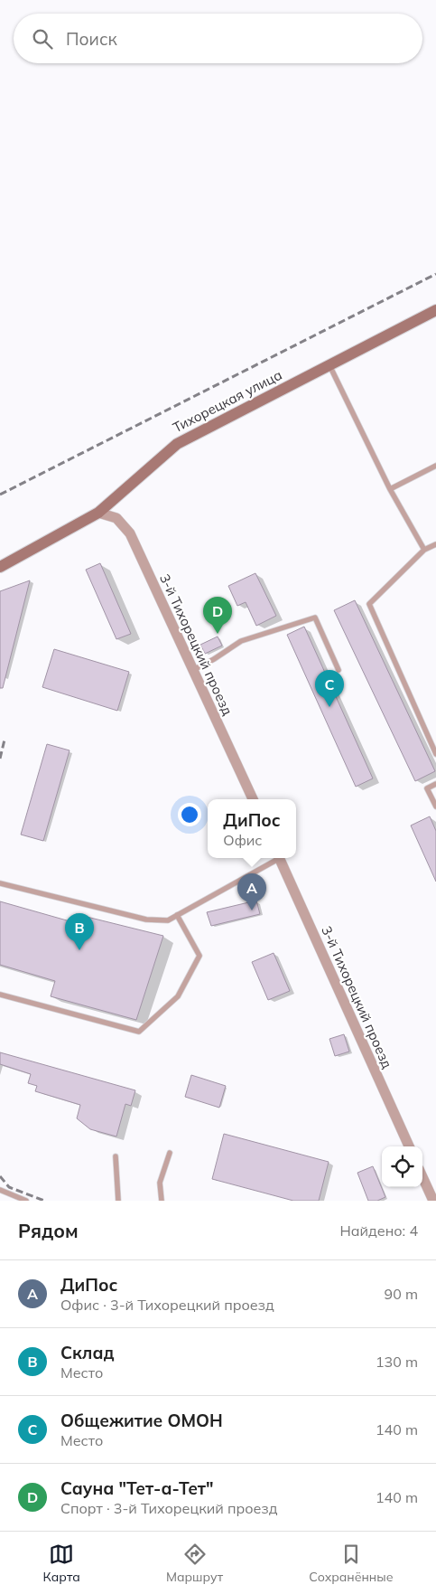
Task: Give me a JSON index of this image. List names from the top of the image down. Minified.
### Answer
{"streets":{"street":["Тихорецкая улица","3-й Тихорецкий проезд"]},"crossings":[["Тихорецкая улица","3-й Тихорецкий проезд"]],"page":{"search":"Поиск","pins":["D","C","A","B"],"popup":["ДиПос","Офис"],"heading":["Рядом","Найдено: 4"],"list":[{"mark":"A","name":"ДиПос","note":"Офис · 3-й Тихорецкий проезд","value":"90 m"},{"mark":"B","name":"Склад","note":"Место","value":"130 m"},{"mark":"C","name":"Общежитие ОМОН","note":"Место","value":"140 m"},{"mark":"D","name":"Сауна \"Тет-а-Тет\"","note":"Спорт · 3-й Тихорецкий проезд","value":"140 m"}],"nav":["Карта","Маршрут","Сохранённые"]}}
